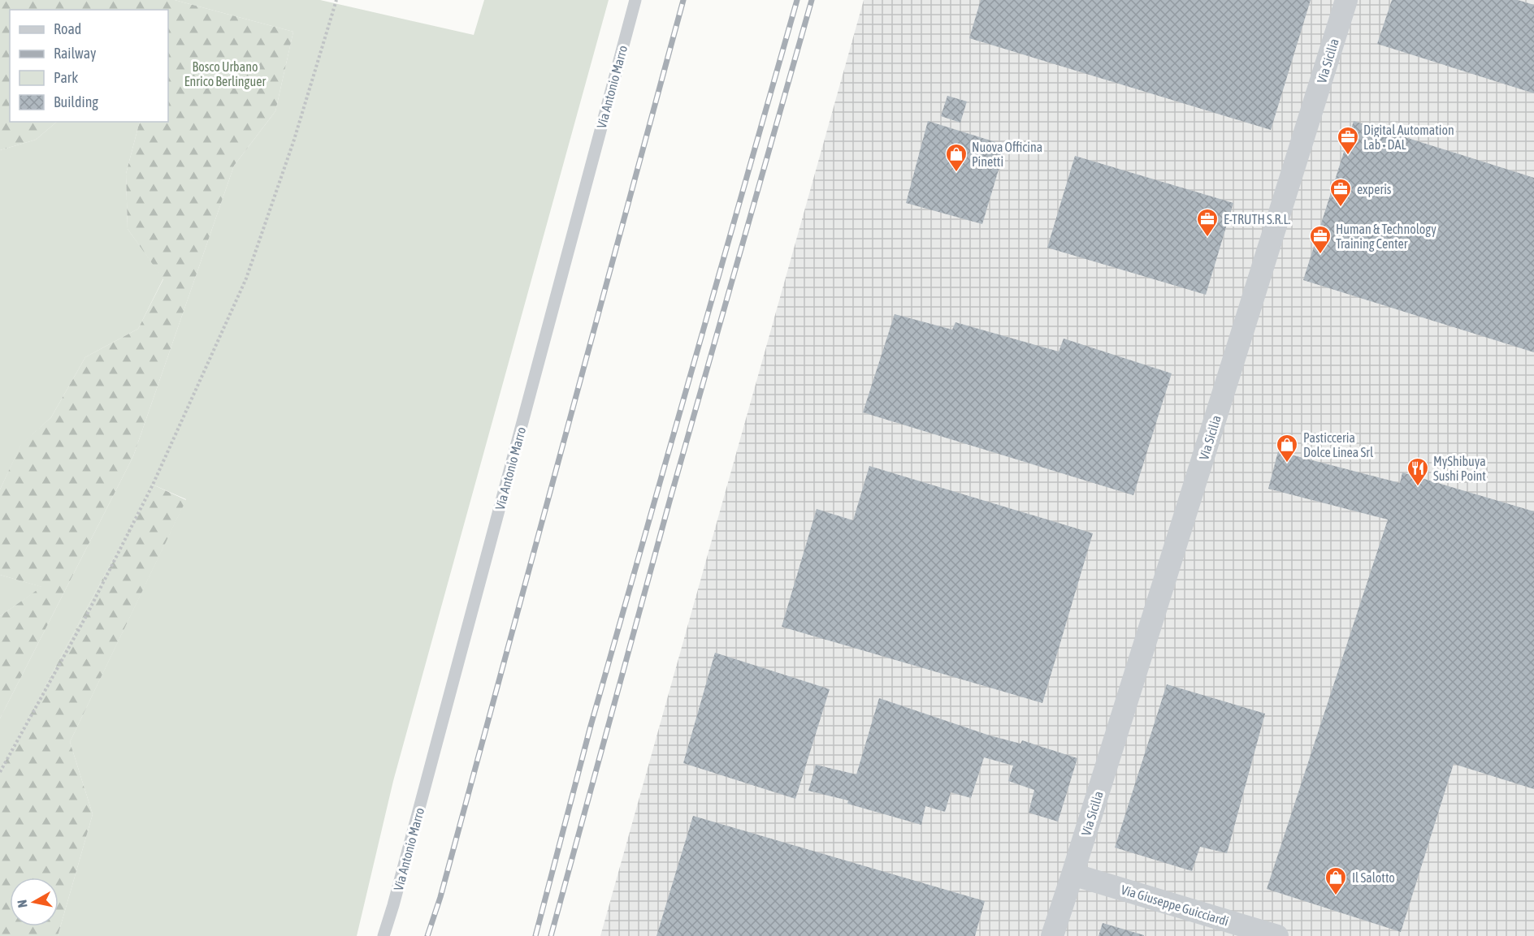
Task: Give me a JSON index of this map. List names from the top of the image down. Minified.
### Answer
{"streets":{"street":["Via Sicilia","Via Giuseppe Guicciardi"],"lane":["Via Antonio Marro"]},"crossings":[["Via Sicilia","Via Giuseppe Guicciardi"]],"parks":["Bosco Urbano Enrico Berlinguer"],"places":{"office":["Digital Automation Lab - DAL","experis","E-TRUTH S.R.L.","Human & Technology Training Center"],"shop":["Nuova Officina Pinetti","Pasticceria Dolce Linea Srl","Il Salotto"],"restaurant":["MyShibuya Sushi Point"]},"legend":["Road","Railway","Park","Building"],"north":"left"}
